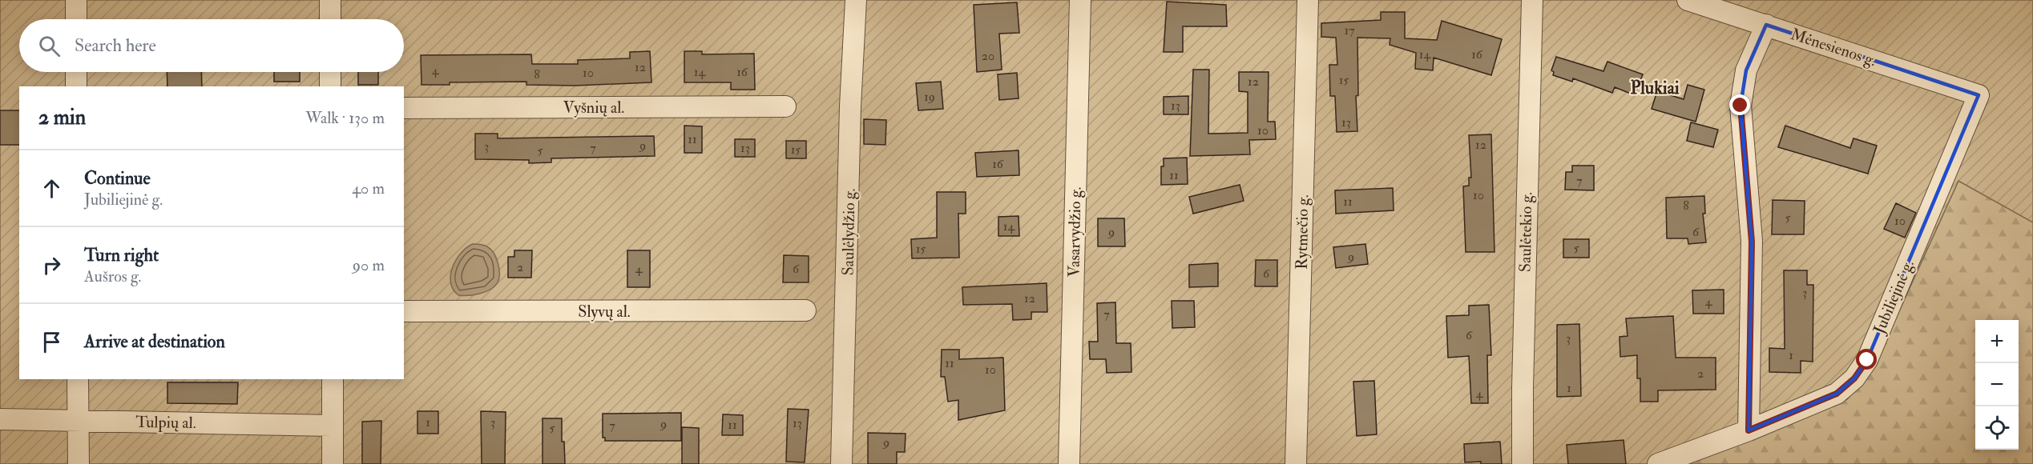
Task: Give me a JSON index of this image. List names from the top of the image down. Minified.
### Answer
{"streets":{"street":["Mėnesienos g.","Vyšnių al.","Saulėlydžio g.","Vasarvydžio g.","Rytmečio g.","Saulėtekio g.","Jubiliejinė g.","Slyvų al.","Tulpių al."]},"crossings":[["Mėnesienos g.","Jubiliejinė g."]],"districts":["Plukiai"],"house_numbers":["17","14","16","20","12","4","14","16","10","8","15","12","19","13","13","10","11","12","9","3","7","13","15","5","16","11","7","10","11","8","5","10","14","9","6","5","15","9","2","4","6","6","3","12","4","7","6","3","1","11","10","2","1","4","1","3","13","9","11","7","5","9"],"page":{"search":"Search here","heading":["2 min","Walk · 130 m"],"list":[["Continue","Jubiliejinė g.","40 m"],["Turn right","Aušros g.","90 m"],"Arrive at destination"],"map_buttons":["+","−"]}}
